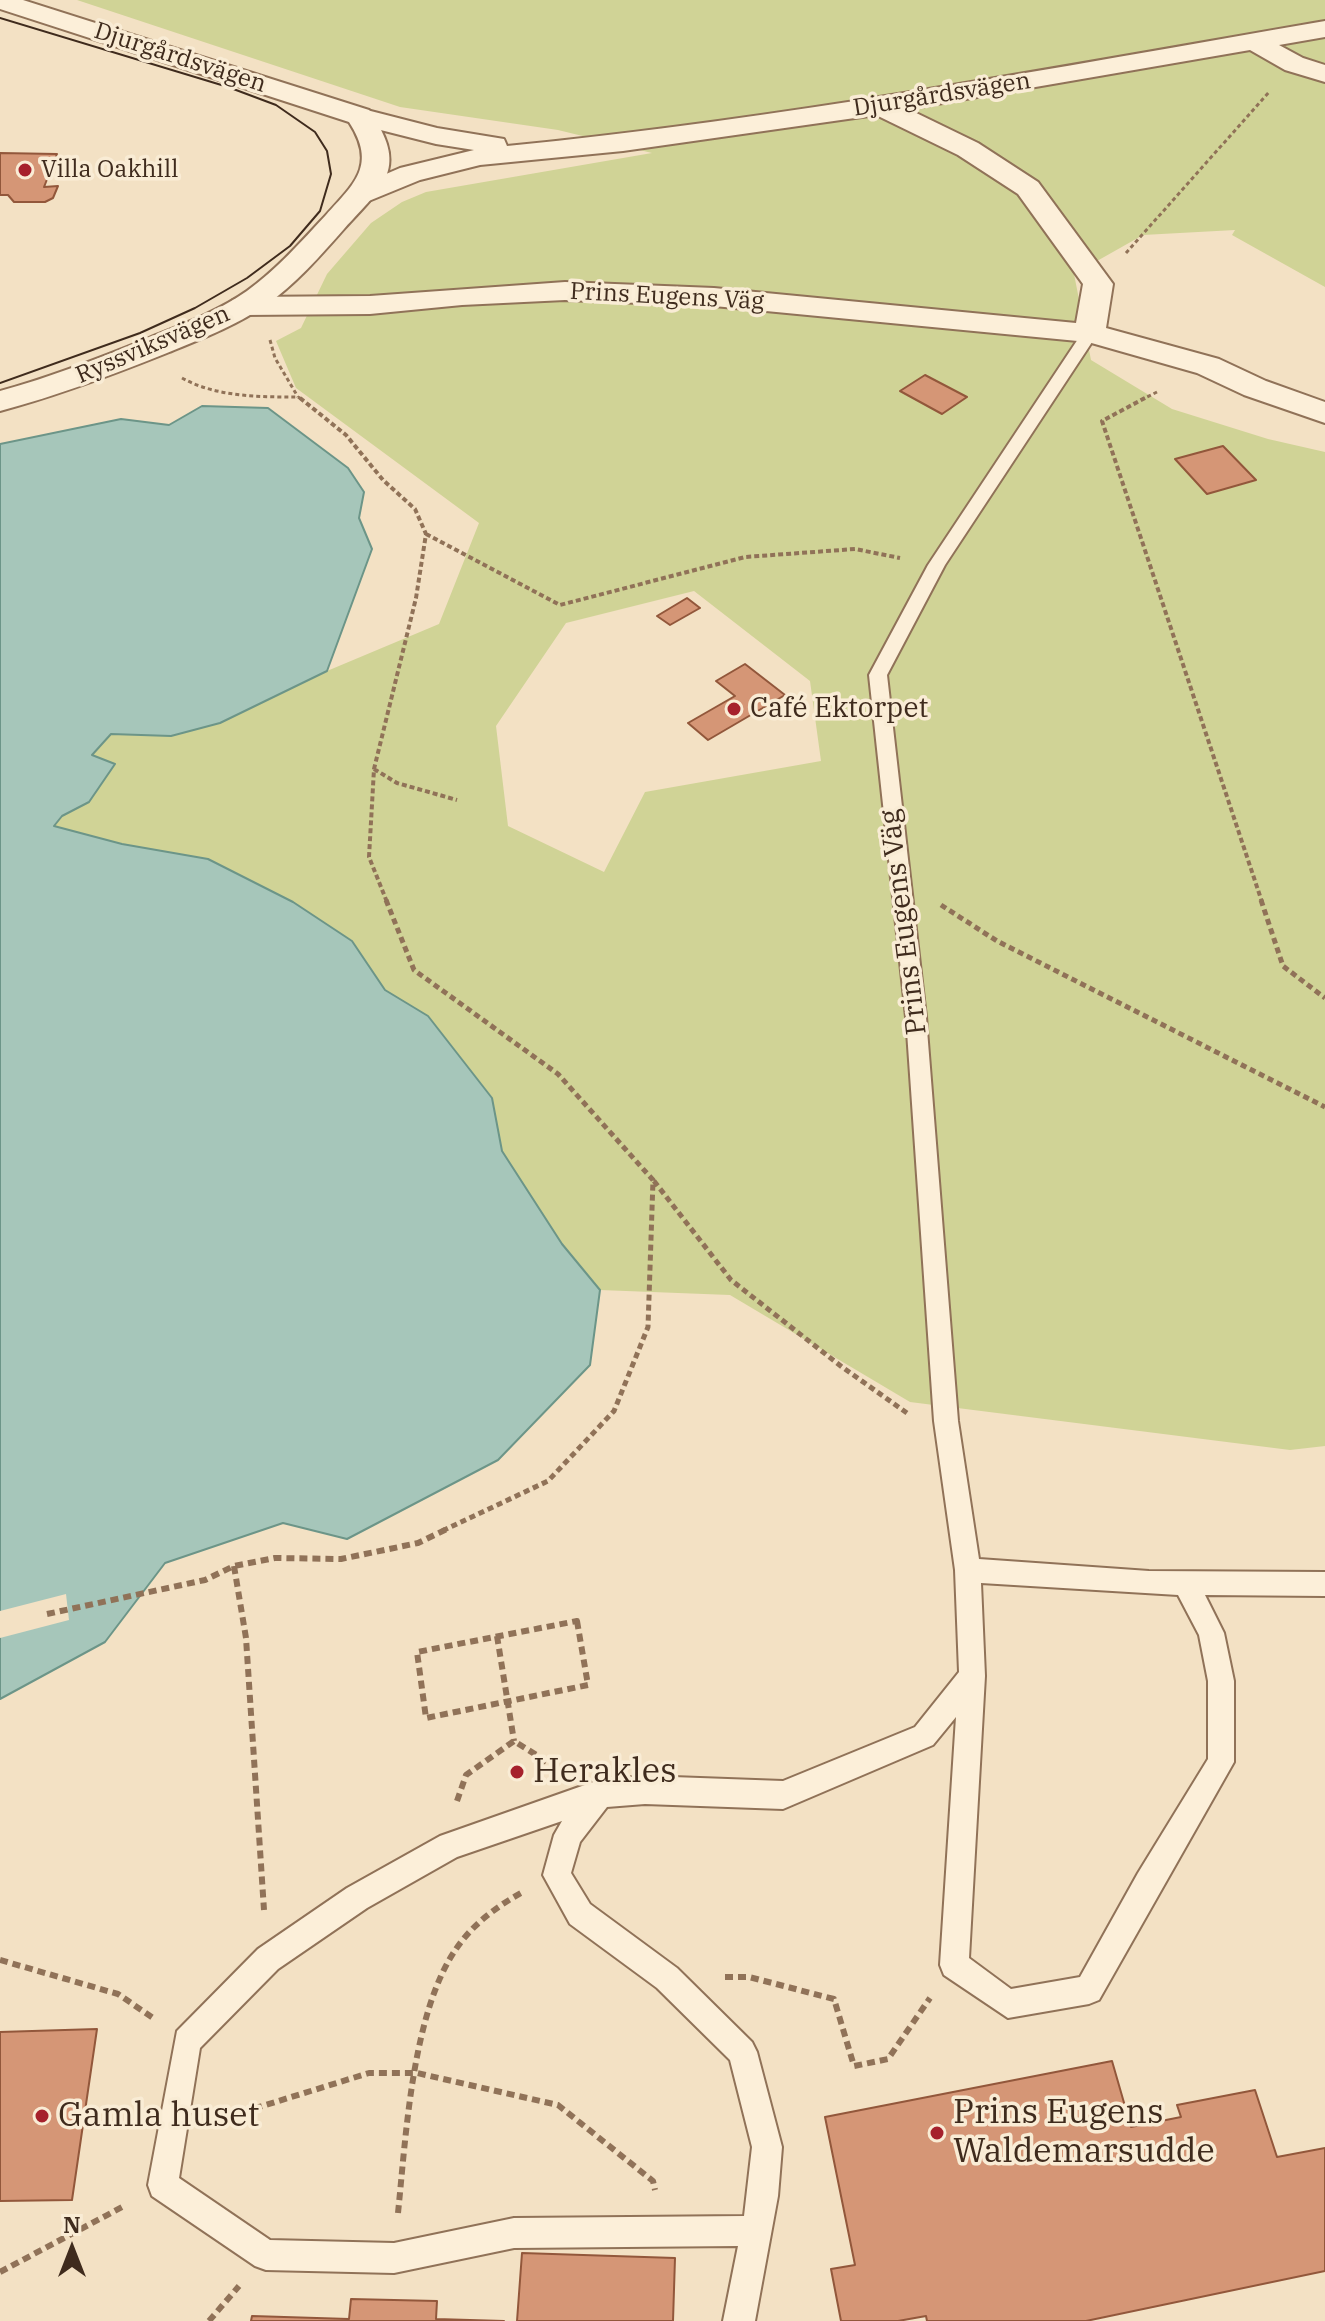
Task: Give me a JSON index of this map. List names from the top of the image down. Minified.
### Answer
{"streets":{"street":["Djurgårdsvägen","Prins Eugens Väg","Ryssviksvägen"]},"crossings":[["Djurgårdsvägen","Ryssviksvägen"],["Prins Eugens Väg","Ryssviksvägen"]],"places":["Villa Oakhill","Café Ektorpet","Herakles","Gamla huset","Prins Eugens Waldemarsudde"],"north":"top"}
